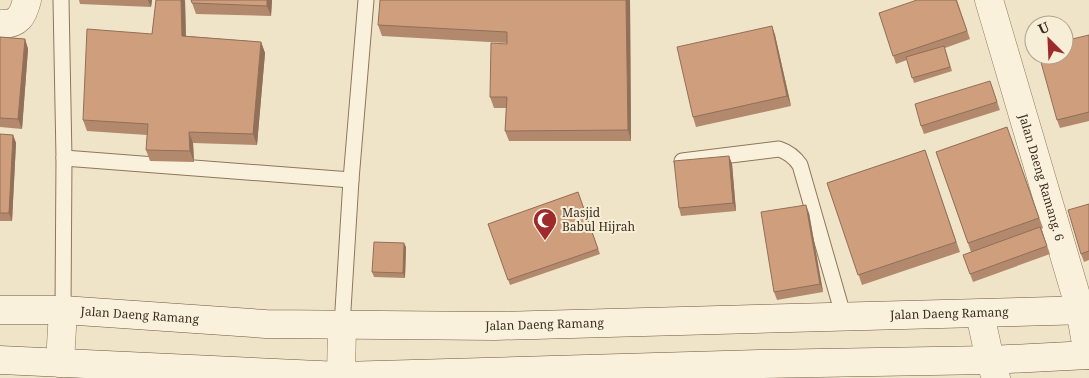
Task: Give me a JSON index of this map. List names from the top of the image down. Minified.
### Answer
{"streets":{"main road":["Jalan Daeng Ramang. 6","Jalan Daeng Ramang"]},"crossings":[["Jalan Daeng Ramang. 6","Jalan Daeng Ramang"]],"places":{"mosque":["Masjid Babul Hijrah"]},"north":"top left"}
